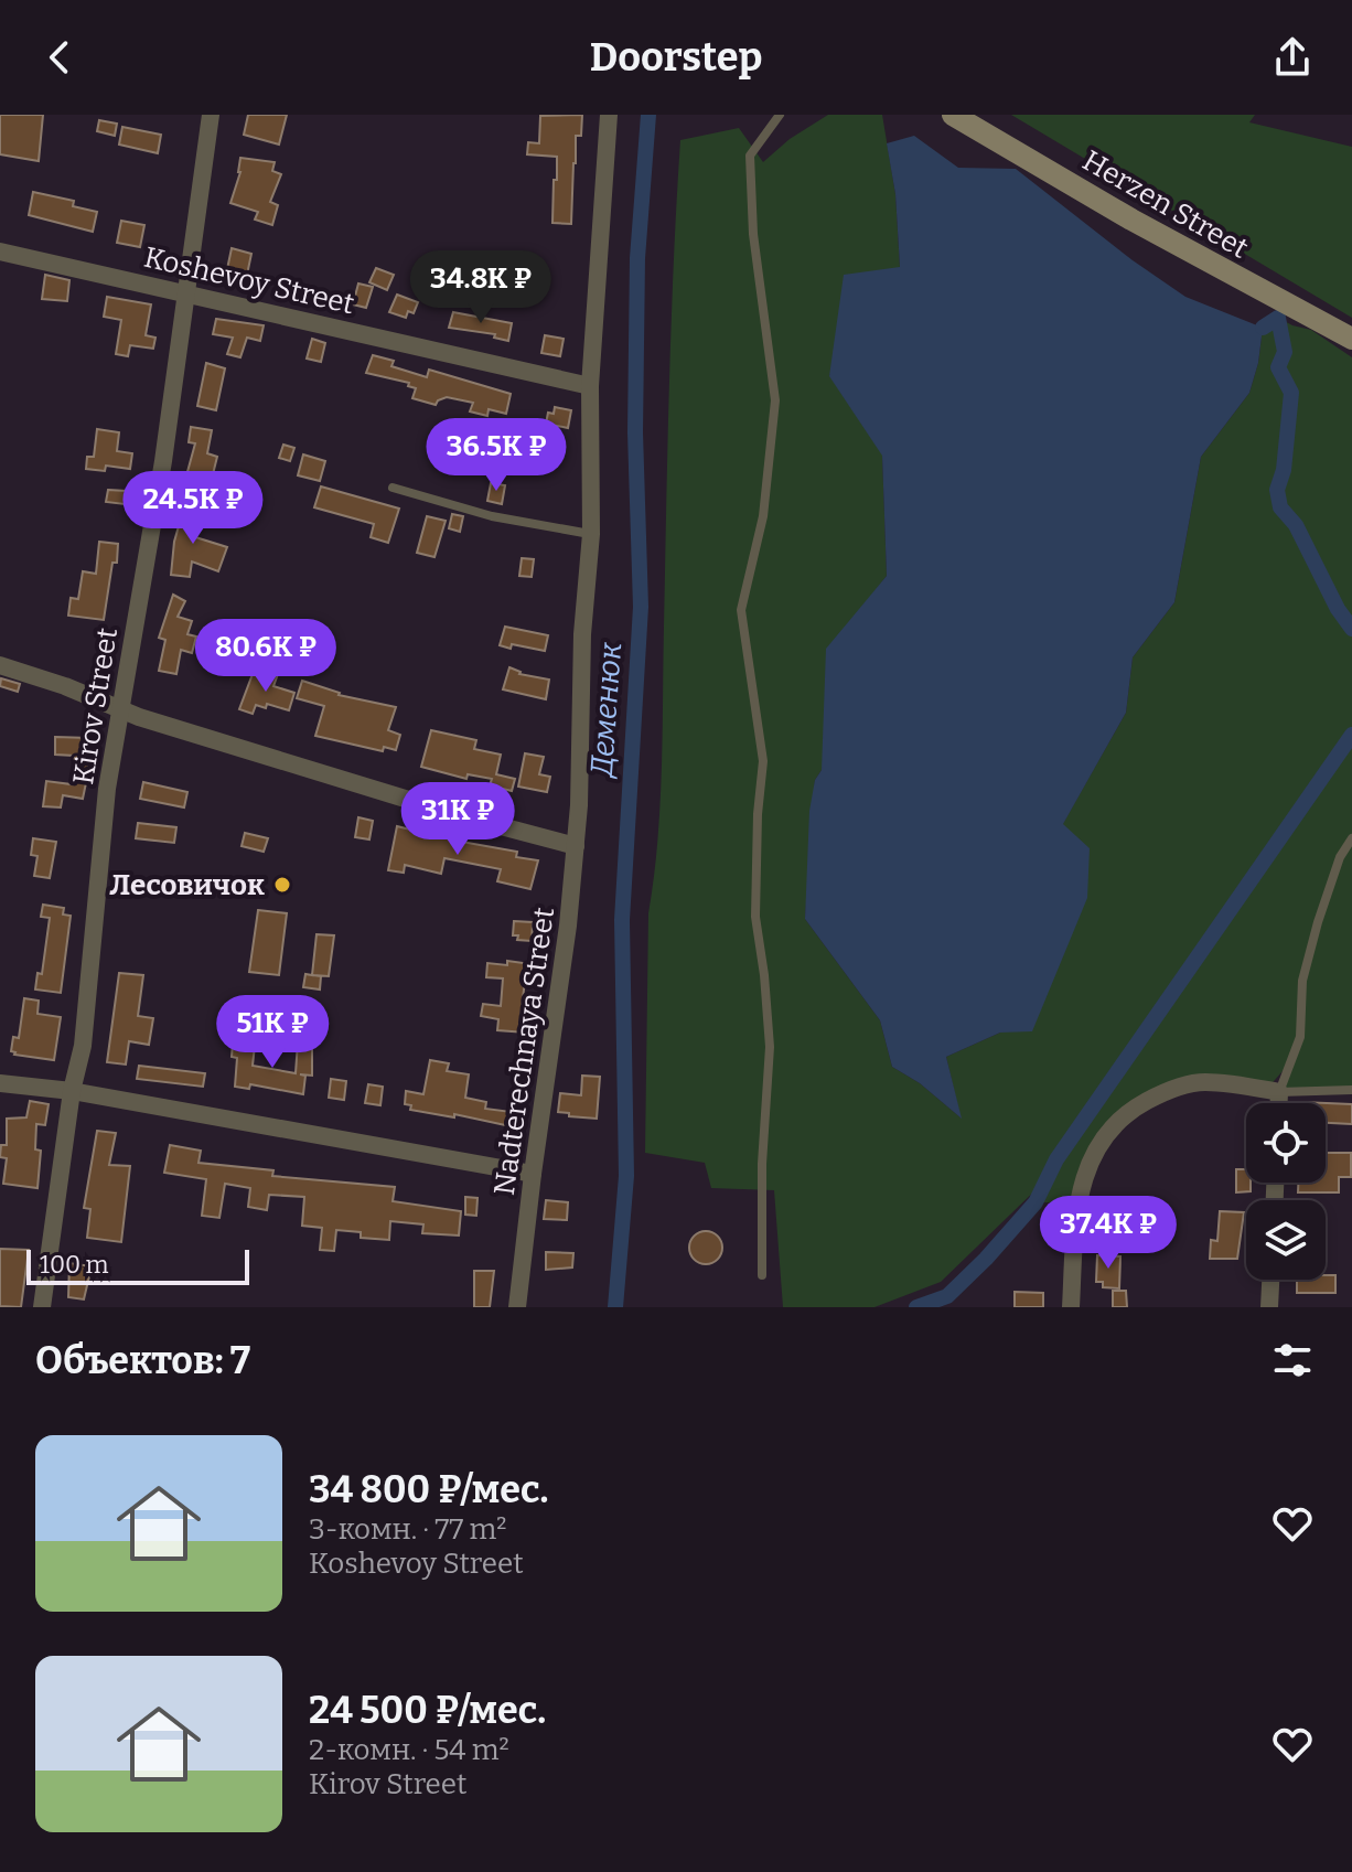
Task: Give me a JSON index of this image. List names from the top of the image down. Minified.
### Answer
{"streets":{"main road":["Herzen Street"],"street":["Koshevoy Street","Kirov Street","Nadterechnaya Street"]},"crossings":[["Koshevoy Street","Kirov Street"],["Koshevoy Street","Nadterechnaya Street"]],"water":["Деменюк"],"places":["Лесовичок"],"scale_bar":"100 m","page":{"header":"Doorstep","price":["34.8K ₽","36.5K ₽","24.5K ₽","80.6K ₽","31K ₽","51K ₽","37.4K ₽"],"scale":"100 m","heading":"Объектов: 7","list":[{"name":"34 800 ₽/мес.","note":"3-комн. · 77 m² · Koshevoy Street"},{"name":"24 500 ₽/мес.","note":"2-комн. · 54 m² · Kirov Street"}]}}
